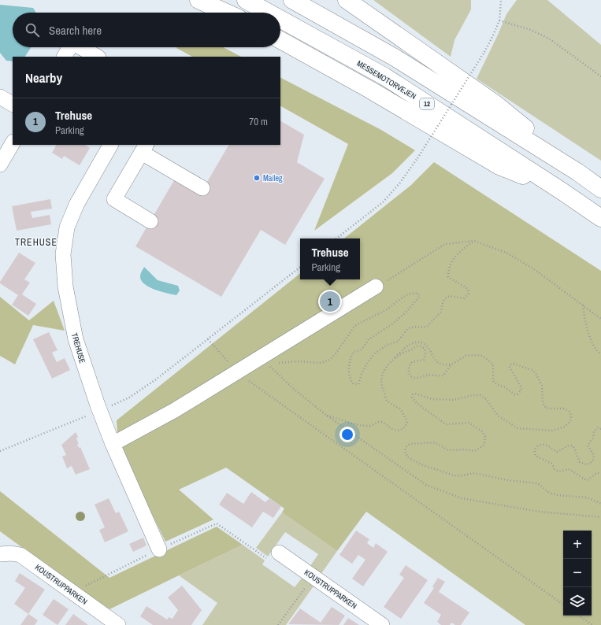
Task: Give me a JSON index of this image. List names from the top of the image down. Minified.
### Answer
{"streets":{"highway":["MESSEMOTORVEJEN","12"],"street":["TREHUSE","KOUSTRUPPARKEN"]},"districts":["TREHUSE"],"places":["Maileg"],"page":{"search":"Search here","heading":"Nearby","list":[{"mark":"1","name":"Trehuse","note":"Parking","value":"70 m"}],"popup":["Trehuse","Parking"],"pins":"1","map_buttons":["+","−"]}}
